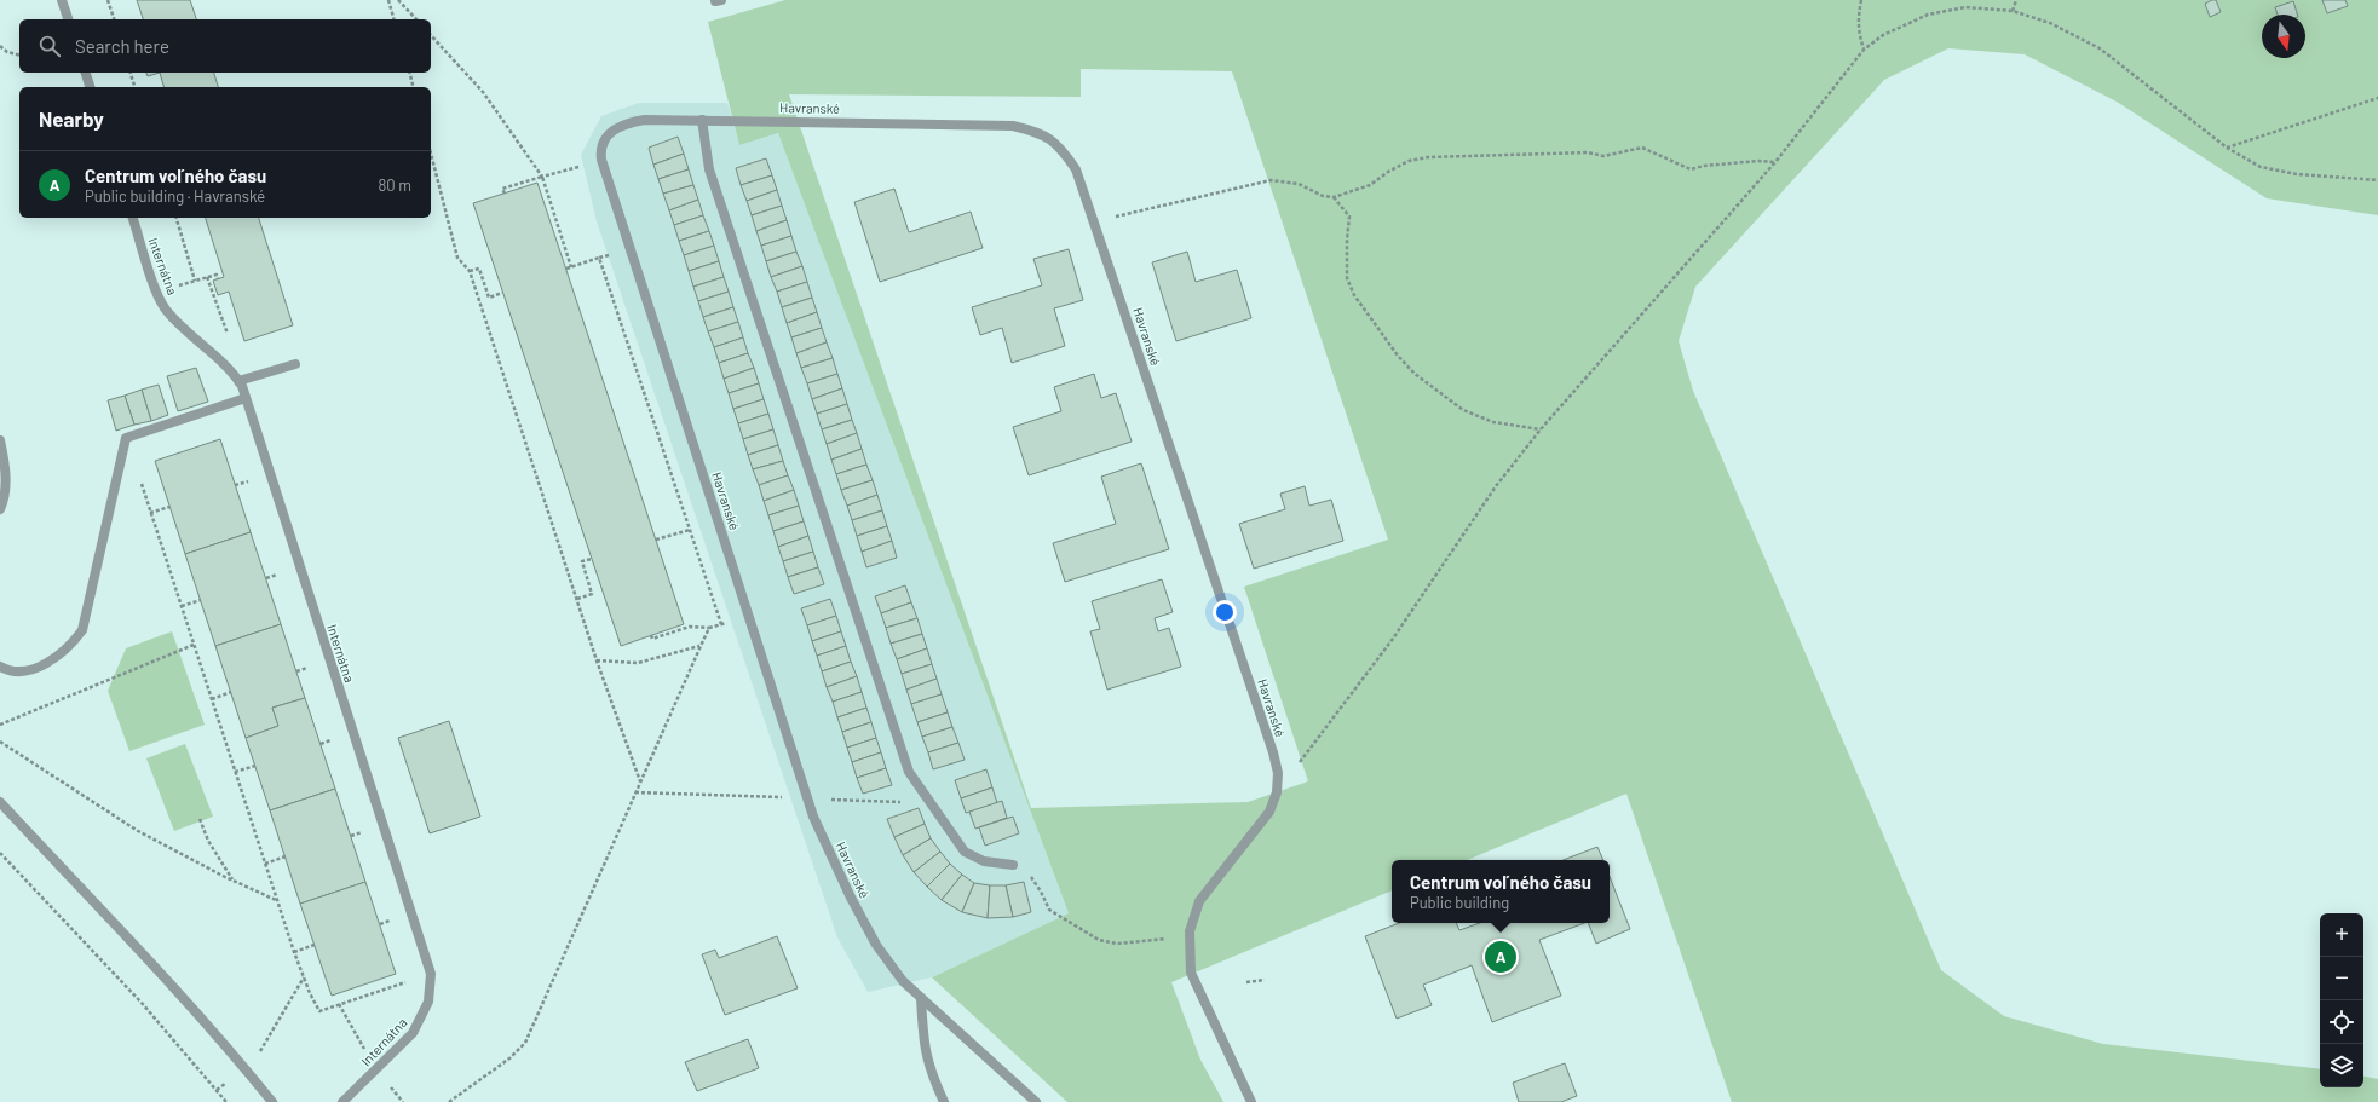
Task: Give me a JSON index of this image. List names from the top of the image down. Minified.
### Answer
{"streets":{"street":["Havranské","Internátna"]},"north":"bottom","page":{"search":"Search here","heading":"Nearby","list":[{"mark":"A","name":"Centrum voľného času","note":"Public building · Havranské","value":"80 m"}],"popup":["Centrum voľného času","Public building"],"map_buttons":["+","−"],"pins":"A"}}
